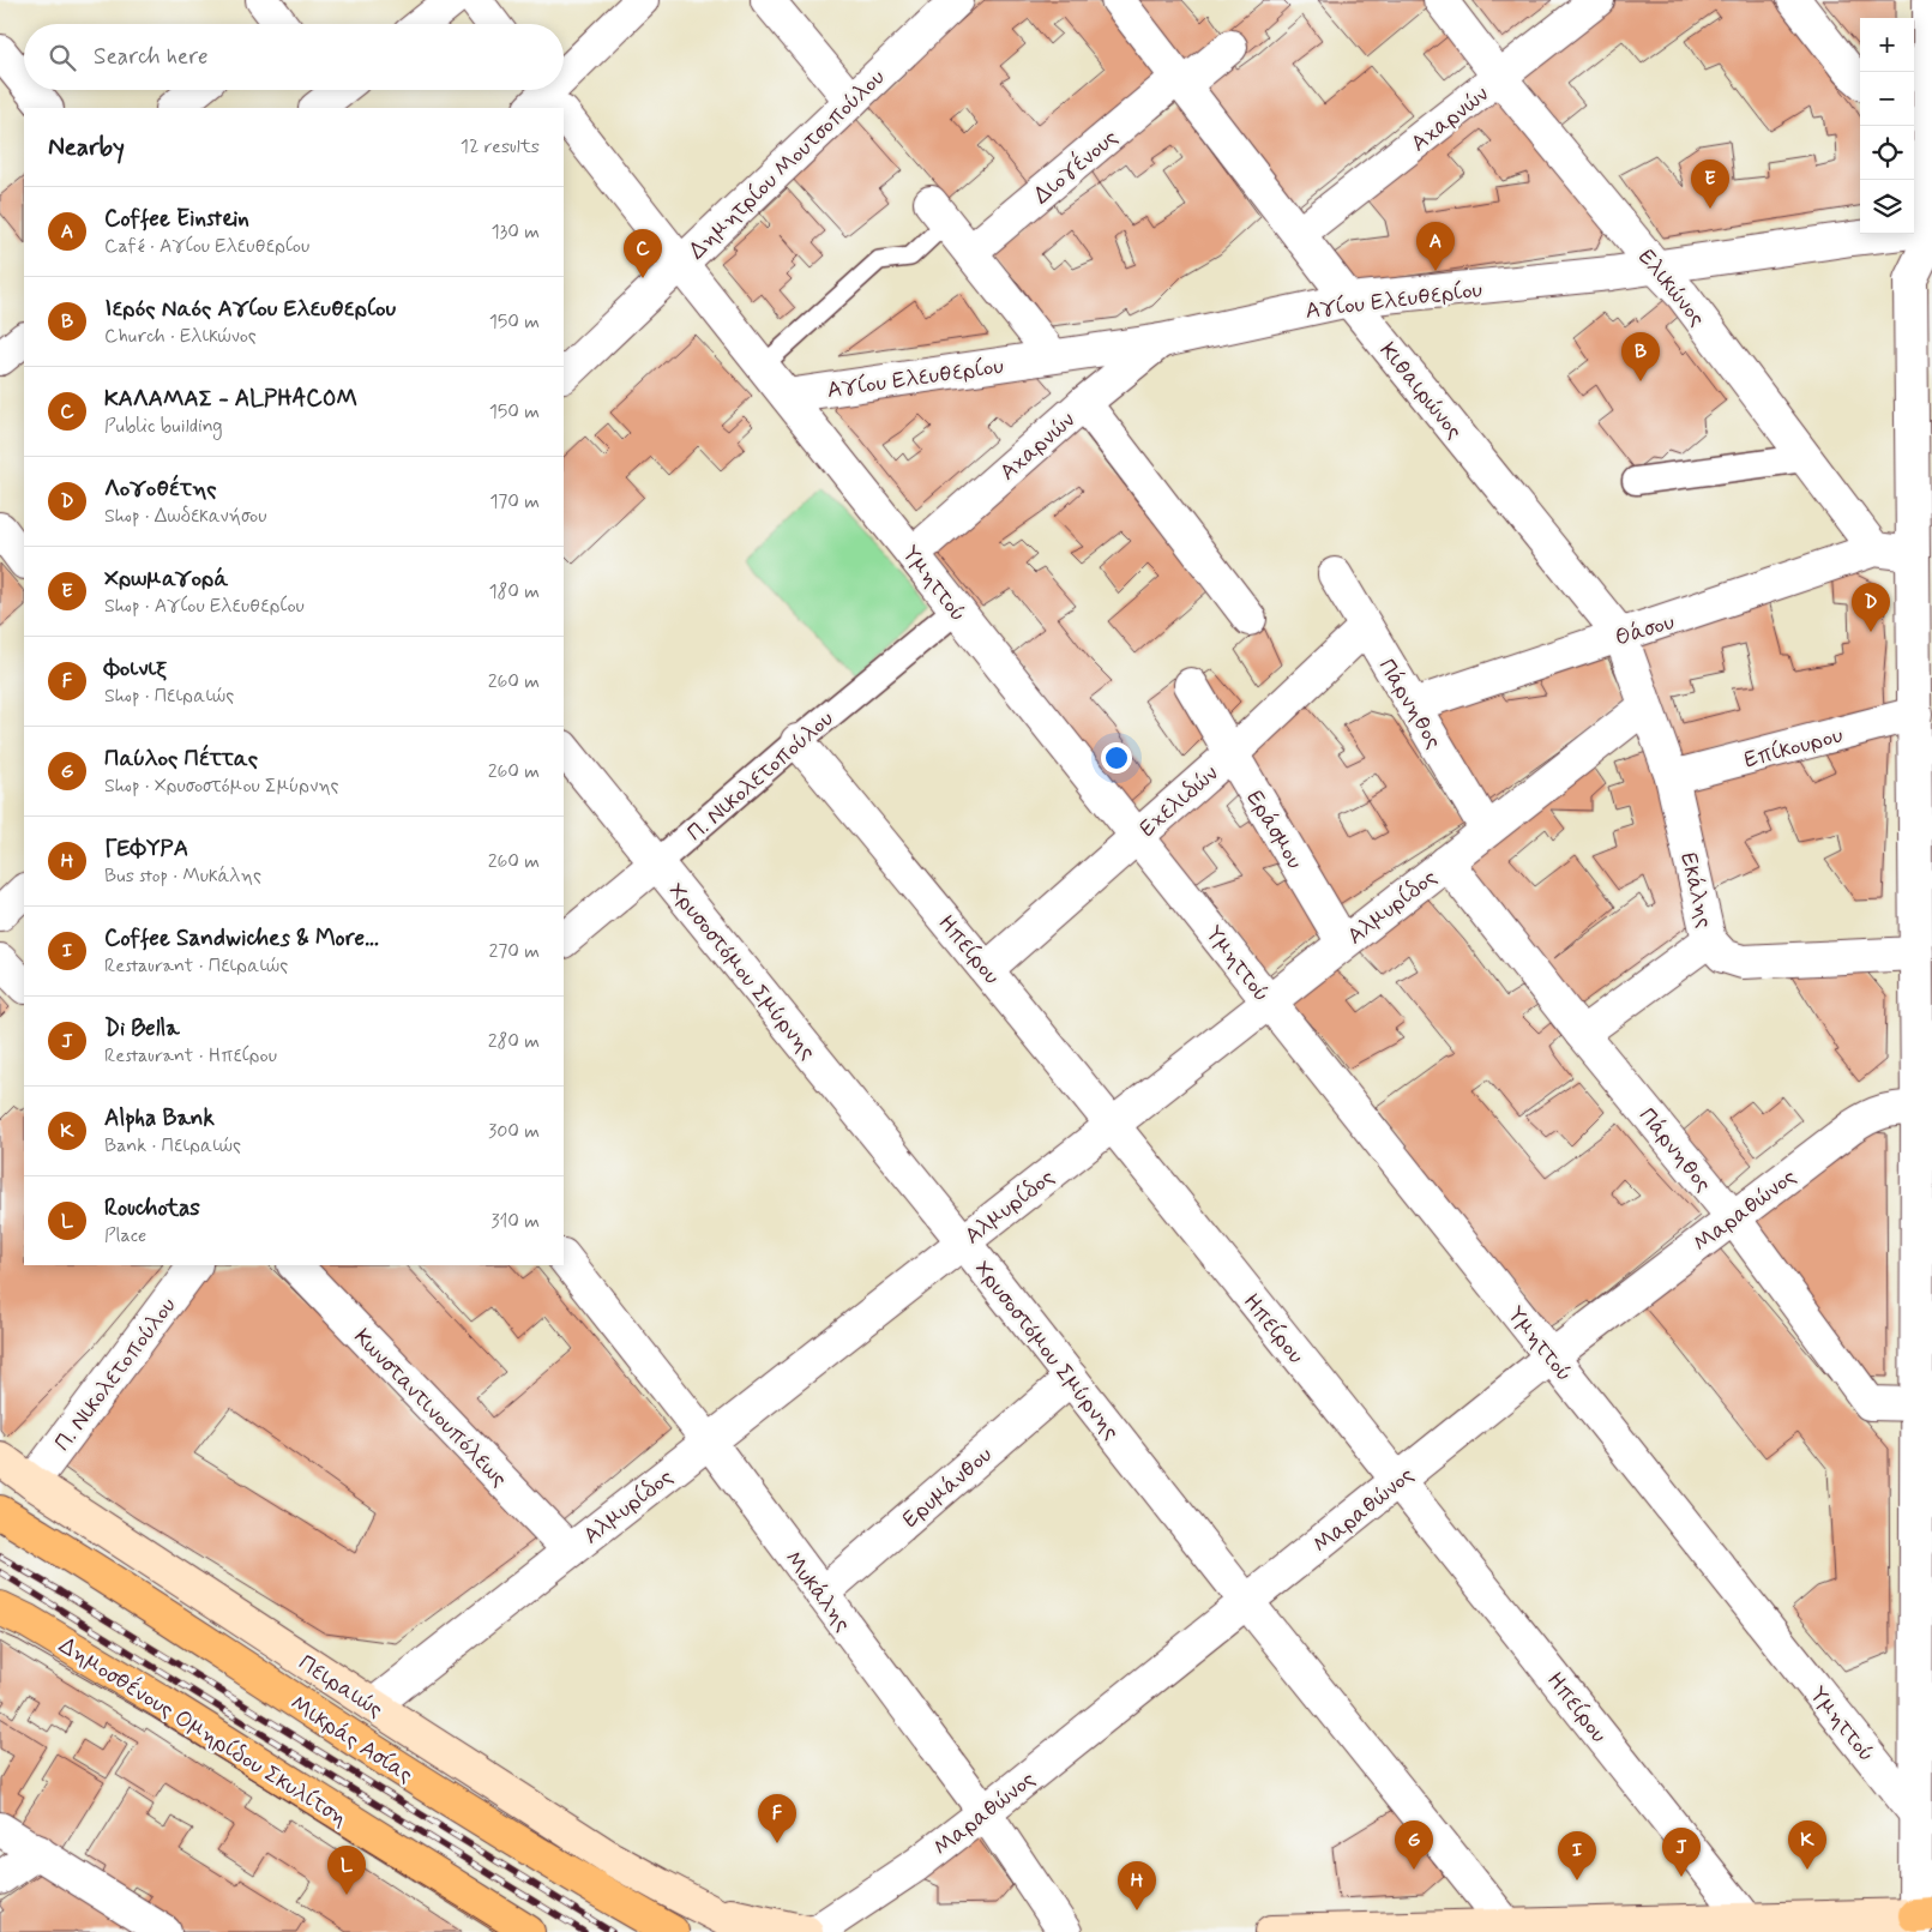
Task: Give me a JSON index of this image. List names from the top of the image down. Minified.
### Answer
{"streets":{"main road":["Πειραιώς","Δημοσθένους Ομηρίδου Σκυλίτση","Μικράς Ασίας"],"street":["Αχαρνών","Δημητρίου Μουτσοπούλου","Διογένους","Ελικώνος","Αγίου Ελευθερίου","Κιθαιρώνος","Υμηττού","Θάσου","Πάρνηθος","Επίκουρου","Π. Νικολετοπούλου","Εχελιδών","Εράσμου","Εκάλης","Αλμυρίδος","Ηπείρου","Χρυσοστόμου Σμύρνης","Μαραθώνος","Κωνσταντινουπόλεως","Ερυμάνθου","Μυκάλης"]},"crossings":[["Αχαρνών","Ελικώνος"],["Αχαρνών","Αγίου Ελευθερίου"],["Αχαρνών","Κιθαιρώνος"],["Αχαρνών","Υμηττού"],["Δημητρίου Μουτσοπούλου","Υμηττού"],["Διογένους","Κιθαιρώνος"],["Ελικώνος","Αγίου Ελευθερίου"],["Ελικώνος","Θάσου"],["Αγίου Ελευθερίου","Κιθαιρώνος"],["Αγίου Ελευθερίου","Υμηττού"],["Κιθαιρώνος","Θάσου"],["Κιθαιρώνος","Εκάλης"],["Υμηττού","Π. Νικολετοπούλου"],["Υμηττού","Εχελιδών"],["Υμηττού","Αλμυρίδος"],["Υμηττού","Μαραθώνος"],["Θάσου","Πάρνηθος"],["Θάσου","Εκάλης"],["Πάρνηθος","Εχελιδών"],["Πάρνηθος","Αλμυρίδος"],["Πάρνηθος","Μαραθώνος"],["Επίκουρου","Εκάλης"],["Π. Νικολετοπούλου","Ηπείρου"],["Π. Νικολετοπούλου","Χρυσοστόμου Σμύρνης"],["Π. Νικολετοπούλου","Πειραιώς"],["Εχελιδών","Εράσμου"],["Εχελιδών","Ηπείρου"],["Εράσμου","Αλμυρίδος"],["Εκάλης","Αλμυρίδος"],["Αλμυρίδος","Ηπείρου"],["Αλμυρίδος","Χρυσοστόμου Σμύρνης"],["Αλμυρίδος","Κωνσταντινουπόλεως"],["Αλμυρίδος","Μυκάλης"],["Αλμυρίδος","Πειραιώς"],["Ηπείρου","Μαραθώνος"],["Χρυσοστόμου Σμύρνης","Μαραθώνος"],["Χρυσοστόμου Σμύρνης","Ερυμάνθου"],["Μαραθώνος","Μυκάλης"],["Ερυμάνθου","Μυκάλης"]],"page":{"map_buttons":["+","−"],"search":"Search here","heading":["Nearby","12 results"],"pins":["E","A","C","B","D","F","G","K","J","I","L","H"],"list":[{"mark":"A","name":"Coffee Einstein","note":"Café · Αγίου Ελευθερίου","value":"130 m"},{"mark":"B","name":"Ιερός Ναός Αγίου Ελευθερίου","note":"Church · Ελικώνος","value":"150 m"},{"mark":"C","name":"ΚΑΛΑΜΑΣ - ALPHACOM","note":"Public building","value":"150 m"},{"mark":"D","name":"Λογοθέτης","note":"Shop · Δωδεκανήσου","value":"170 m"},{"mark":"E","name":"Χρωμαγορά","note":"Shop · Αγίου Ελευθερίου","value":"180 m"},{"mark":"F","name":"Φοινιξ","note":"Shop · Πειραιώς","value":"260 m"},{"mark":"G","name":"Παύλος Πέττας","note":"Shop · Χρυσοστόμου Σμύρνης","value":"260 m"},{"mark":"H","name":"ΓΕΦΥΡΑ","note":"Bus stop · Μυκάλης","value":"260 m"},{"mark":"I","name":"Coffee Sandwiches & More...","note":"Restaurant · Πειραιώς","value":"270 m"},{"mark":"J","name":"Di Bella","note":"Restaurant · Ηπείρου","value":"280 m"},{"mark":"K","name":"Alpha Bank","note":"Bank · Πειραιώς","value":"300 m"},{"mark":"L","name":"Rouchotas","note":"Place","value":"310 m"}]}}
